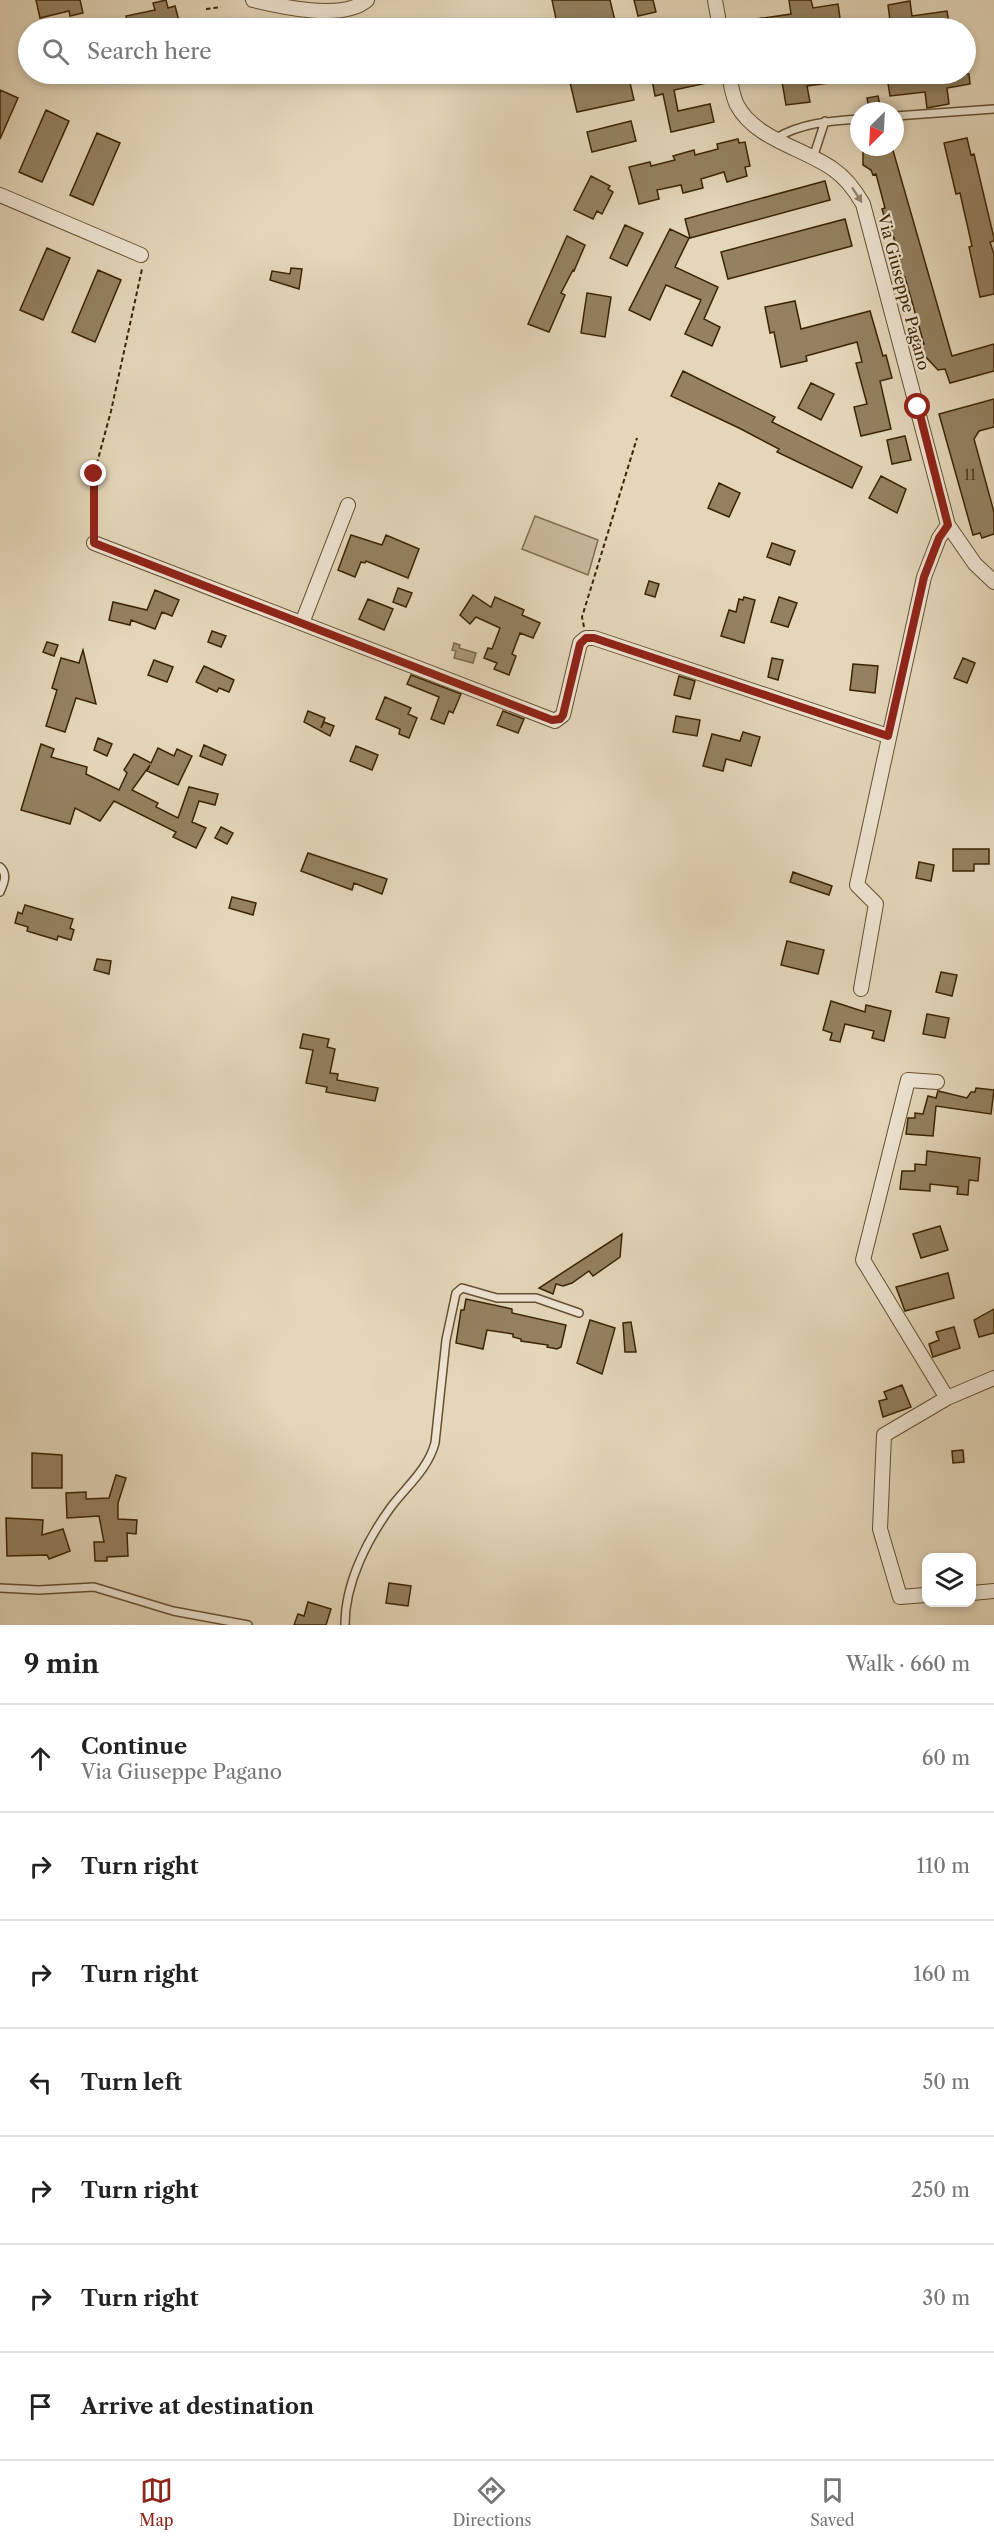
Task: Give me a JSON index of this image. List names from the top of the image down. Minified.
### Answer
{"streets":{"street":["Via Giuseppe Pagano"]},"one_way":["Via Giuseppe Pagano"],"house_numbers":["11"],"north":"bottom left","page":{"search":"Search here","heading":["9 min","Walk · 660 m"],"list":[["Continue","Via Giuseppe Pagano","60 m"],["Turn right","110 m"],["Turn right","160 m"],["Turn left","50 m"],["Turn right","250 m"],["Turn right","30 m"],"Arrive at destination"],"nav":["Map","Directions","Saved"]}}
